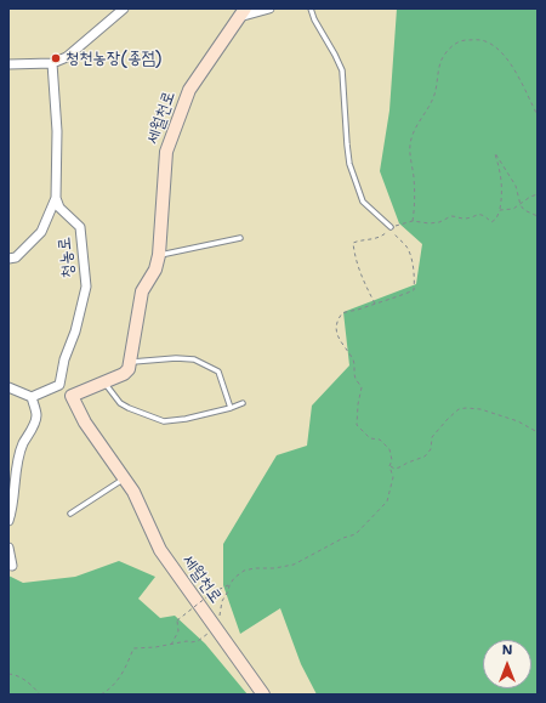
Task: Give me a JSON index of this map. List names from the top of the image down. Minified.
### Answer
{"streets":{"street":["세월천로","청농로"]},"crossings":[["세월천로","청농로"]],"places":["청천농장(종점)"],"north":"top"}
